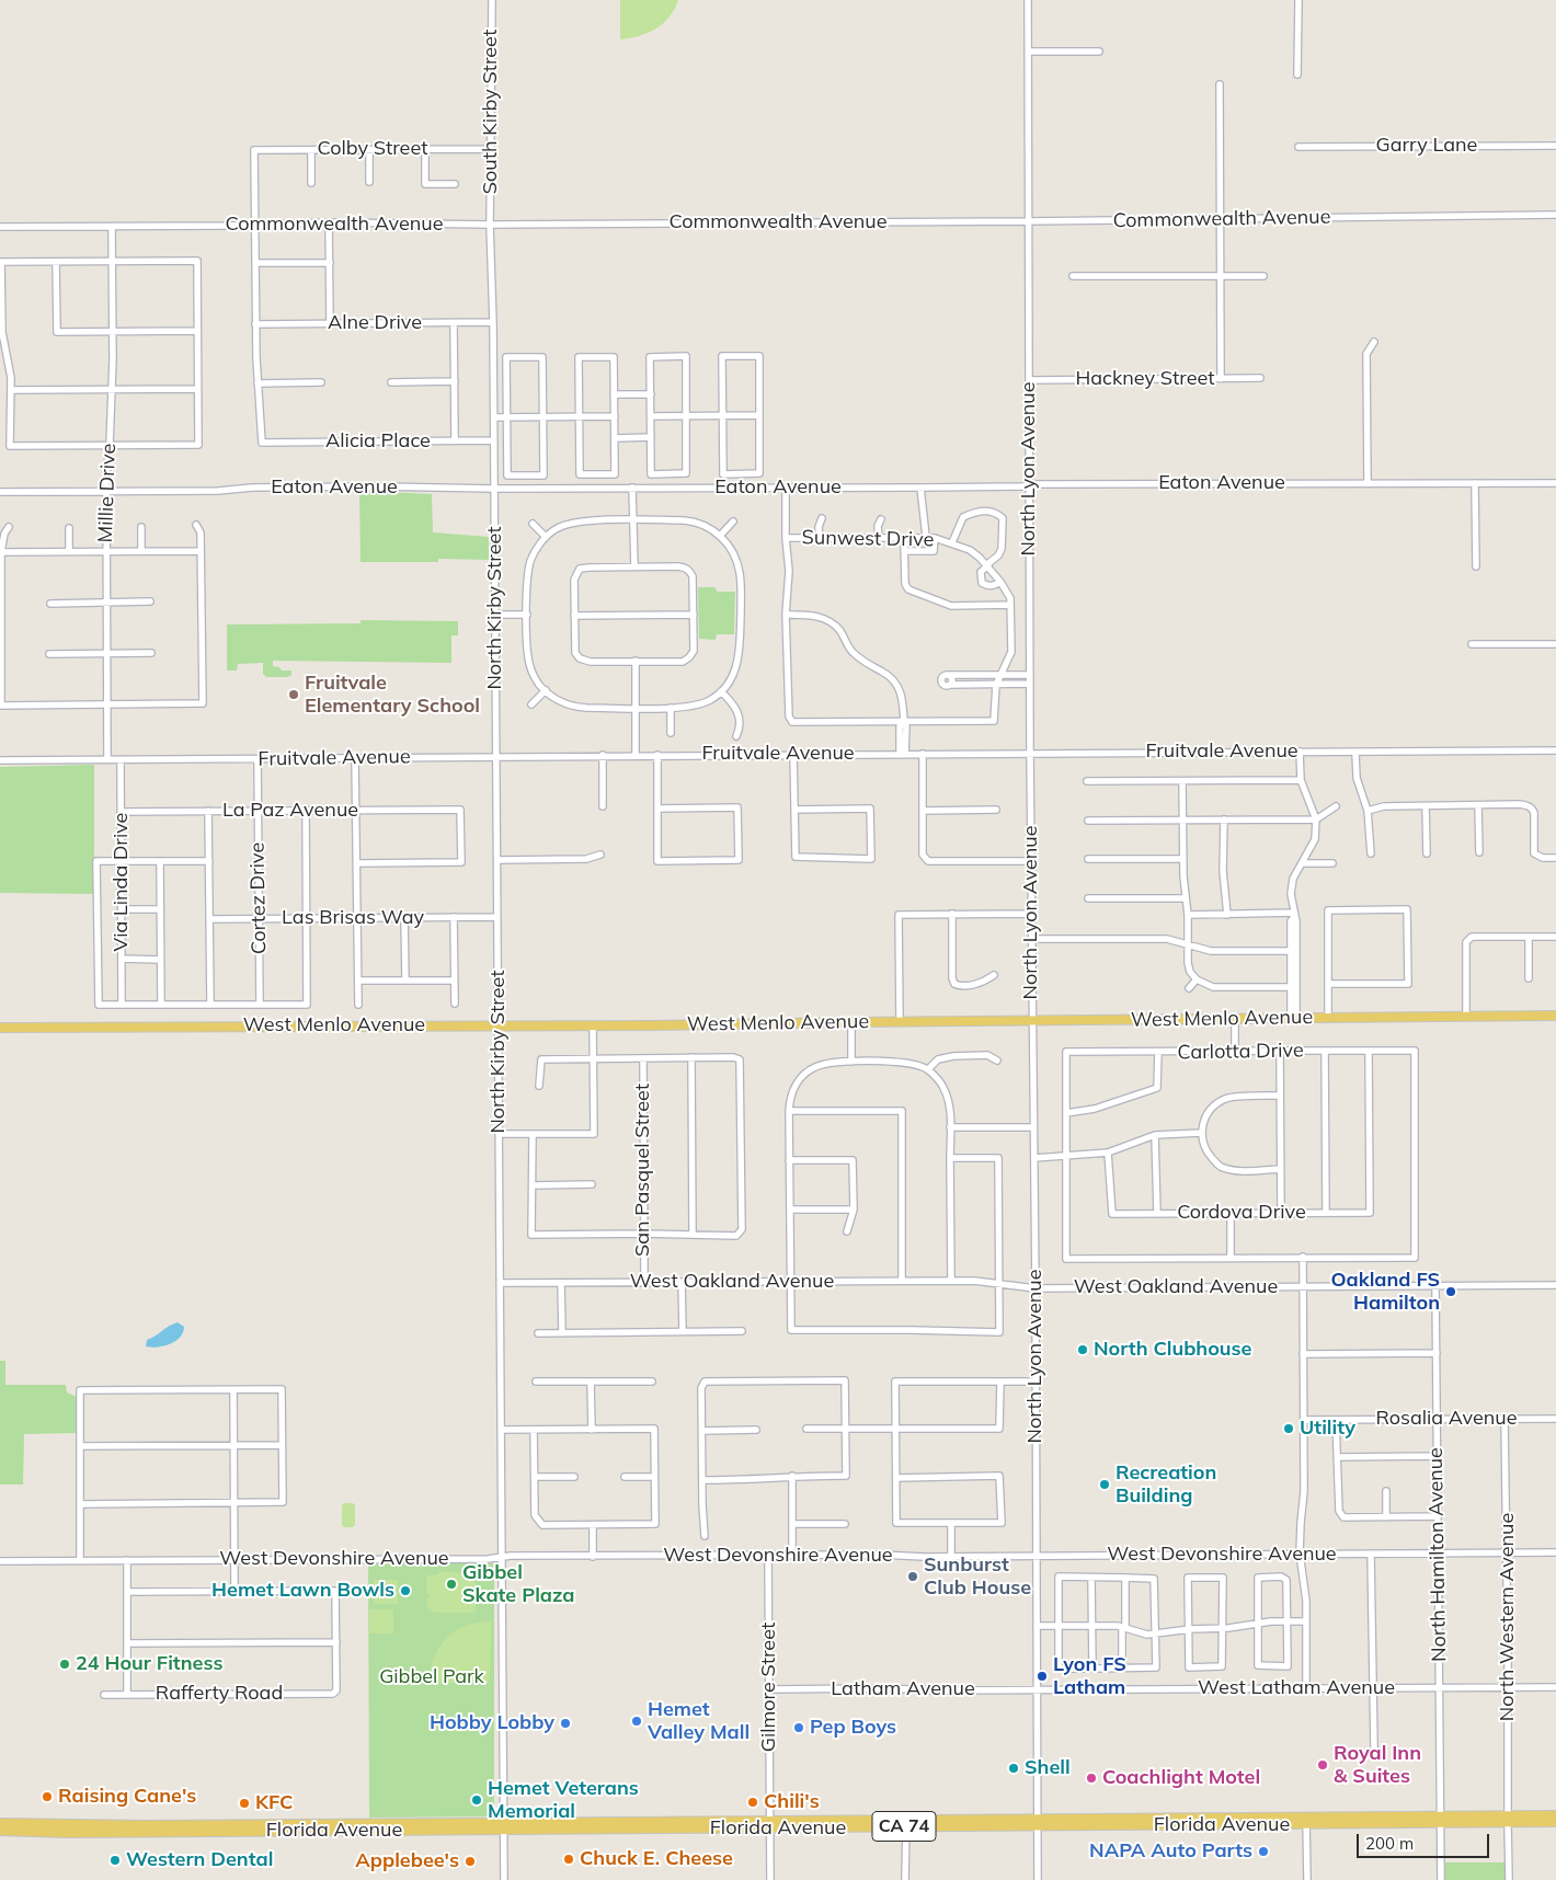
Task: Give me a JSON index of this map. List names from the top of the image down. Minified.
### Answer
{"streets":{"main road":["West Menlo Avenue","Florida Avenue","CA 74"],"street":["South Kirby Street","Garry Lane","Colby Street","Commonwealth Avenue","Alne Drive","Hackney Street","Alicia Place","North Lyon Avenue","Eaton Avenue","Millie Drive","Sunwest Drive","North Kirby Street","Fruitvale Avenue","La Paz Avenue","Via Linda Drive","Cortez Drive","Las Brisas Way","Carlotta Drive","San Pasquel Street","Cordova Drive","West Oakland Avenue","Rosalia Avenue","West Devonshire Avenue","North Hamilton Avenue","North Western Avenue","Gilmore Street","West Latham Avenue","Latham Avenue","Rafferty Road"]},"crossings":[["South Kirby Street","Colby Street"],["South Kirby Street","Commonwealth Avenue"],["South Kirby Street","North Kirby Street"],["Colby Street","Commonwealth Avenue"],["Commonwealth Avenue","North Lyon Avenue"],["Commonwealth Avenue","Millie Drive"],["Commonwealth Avenue","North Kirby Street"],["Alne Drive","North Kirby Street"],["Hackney Street","North Lyon Avenue"],["Alicia Place","North Kirby Street"],["North Lyon Avenue","Eaton Avenue"],["North Lyon Avenue","Fruitvale Avenue"],["North Lyon Avenue","West Menlo Avenue"],["North Lyon Avenue","West Oakland Avenue"],["North Lyon Avenue","West Devonshire Avenue"],["North Lyon Avenue","West Latham Avenue"],["North Lyon Avenue","Latham Avenue"],["North Lyon Avenue","Florida Avenue"],["Eaton Avenue","Millie Drive"],["Eaton Avenue","North Kirby Street"],["Millie Drive","Fruitvale Avenue"],["North Kirby Street","Fruitvale Avenue"],["North Kirby Street","Las Brisas Way"],["North Kirby Street","West Menlo Avenue"],["North Kirby Street","West Oakland Avenue"],["North Kirby Street","West Devonshire Avenue"],["North Kirby Street","Florida Avenue"],["Fruitvale Avenue","Via Linda Drive"],["Fruitvale Avenue","Cortez Drive"],["La Paz Avenue","Via Linda Drive"],["La Paz Avenue","Cortez Drive"],["Cortez Drive","Las Brisas Way"],["Carlotta Drive","Cordova Drive"],["San Pasquel Street","West Oakland Avenue"],["West Oakland Avenue","North Hamilton Avenue"],["Rosalia Avenue","North Hamilton Avenue"],["Rosalia Avenue","North Western Avenue"],["West Devonshire Avenue","North Hamilton Avenue"],["West Devonshire Avenue","North Western Avenue"],["West Devonshire Avenue","Gilmore Street"],["North Hamilton Avenue","West Latham Avenue"],["North Hamilton Avenue","Florida Avenue"],["North Western Avenue","West Latham Avenue"],["North Western Avenue","Florida Avenue"],["Gilmore Street","Latham Avenue"],["Gilmore Street","Florida Avenue"],["West Latham Avenue","Latham Avenue"]],"parks":["Gibbel Park"],"places":["Fruitvale Elementary School","Oakland FS Hamilton","North Clubhouse","Utility","Recreation Building","Sunburst Club House","Gibbel Skate Plaza","Hemet Lawn Bowls","24 Hour Fitness","Lyon FS Latham","Hemet Valley Mall","Hobby Lobby","Pep Boys","Royal Inn & Suites","Shell","Coachlight Motel","Raising Cane's","Hemet Veterans Memorial","Chili's","KFC","NAPA Auto Parts","Chuck E. Cheese","Western Dental","Applebee's"],"scale_bar":"200 m"}
